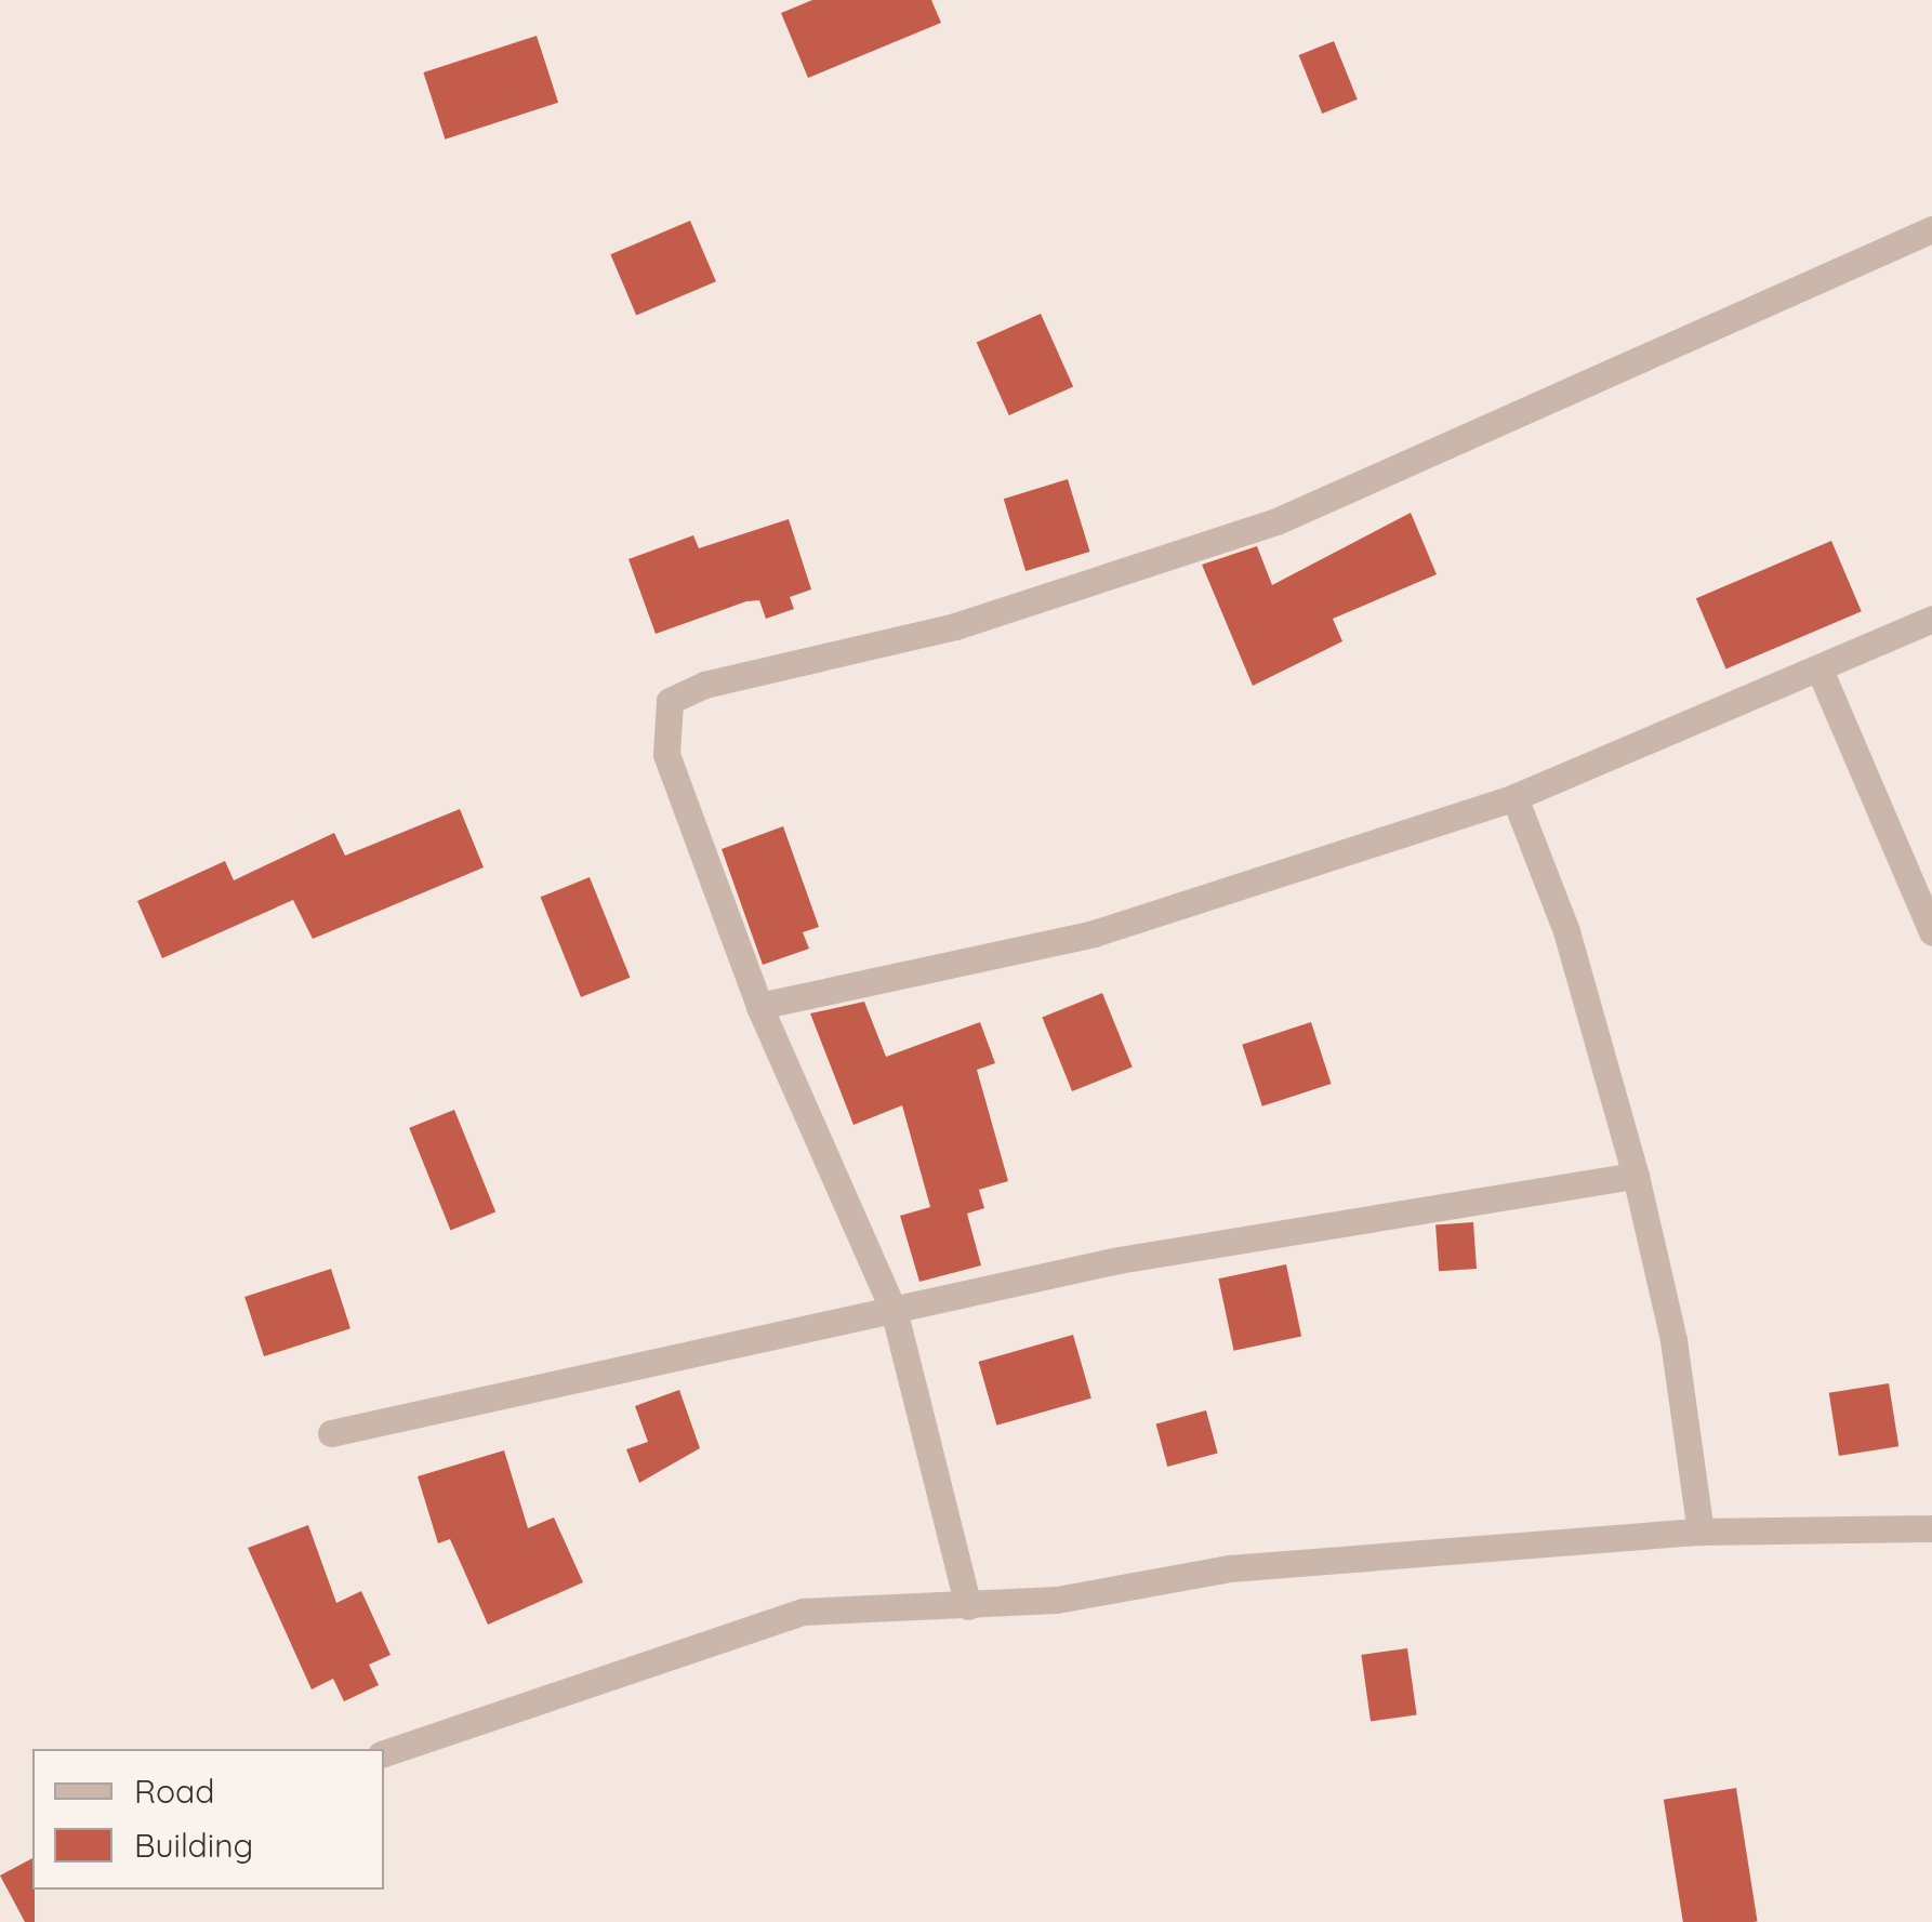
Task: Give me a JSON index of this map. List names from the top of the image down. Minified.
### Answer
{"legend":["Road","Building"]}
